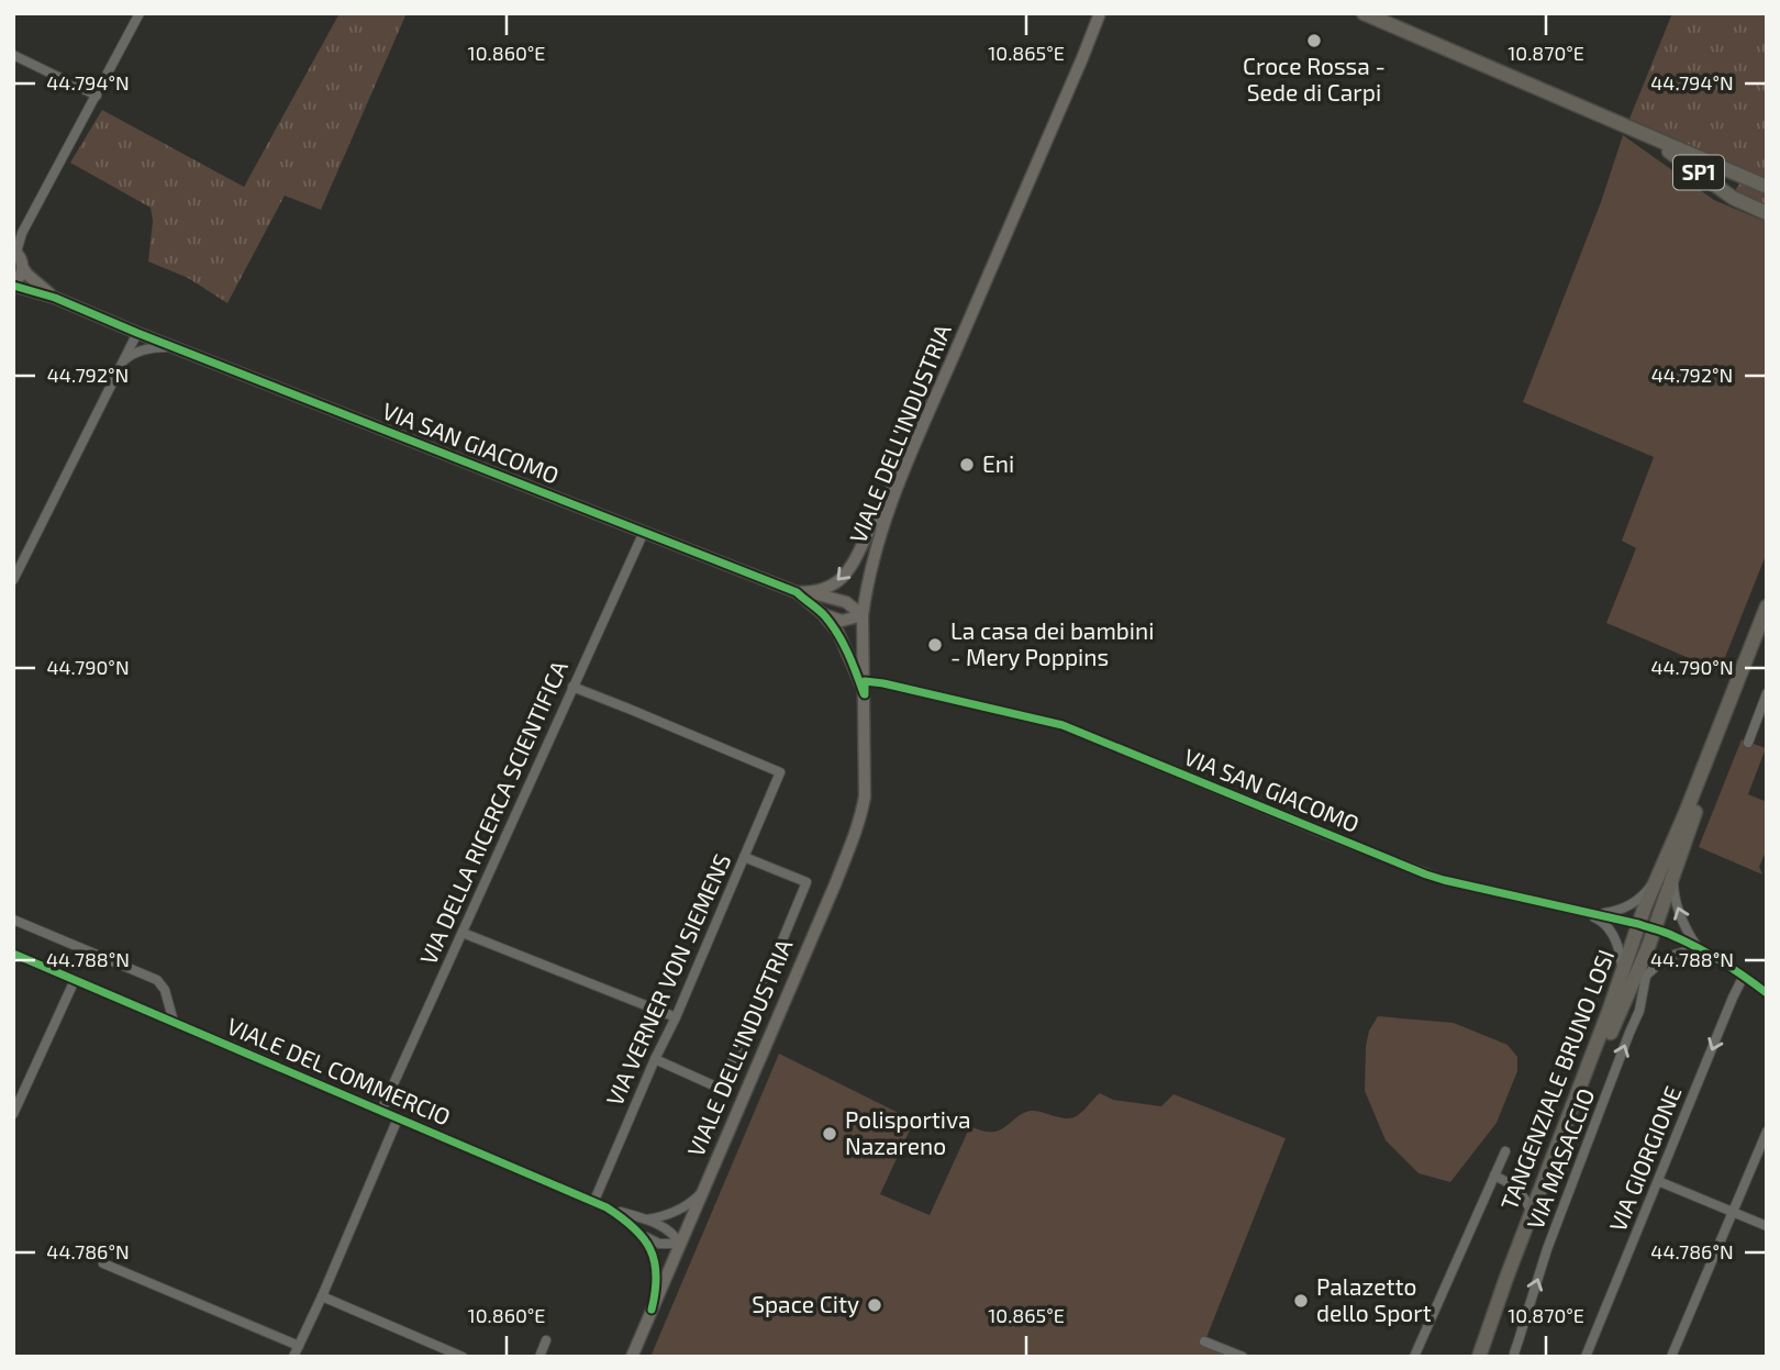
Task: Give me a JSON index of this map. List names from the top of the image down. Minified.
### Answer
{"streets":{"main road":["SP1","TANGENZIALE BRUNO LOSI"],"street":["VIALE DELL'INDUSTRIA","VIA SAN GIACOMO","VIA DELLA RICERCA SCIENTIFICA","VIA VERNER VON SIEMENS","VIALE DEL COMMERCIO","VIA MASACCIO","VIA GIORGIONE"]},"crossings":[["VIALE DELL'INDUSTRIA","VIA SAN GIACOMO"],["VIA SAN GIACOMO","VIA DELLA RICERCA SCIENTIFICA"],["VIA SAN GIACOMO","TANGENZIALE BRUNO LOSI"],["VIA SAN GIACOMO","VIA GIORGIONE"],["VIA DELLA RICERCA SCIENTIFICA","VIA VERNER VON SIEMENS"],["VIA DELLA RICERCA SCIENTIFICA","VIALE DEL COMMERCIO"],["VIA VERNER VON SIEMENS","VIALE DEL COMMERCIO"]],"one_way":["VIA MASACCIO","VIA GIORGIONE"],"places":["Croce Rossa - Sede di Carpi","Eni","La casa dei bambini - Mery Poppins","Polisportiva Nazareno","Palazetto dello Sport","Space City"],"coordinates":["10.860°E","10.865°E","10.870°E","44.794°N","44.792°N","44.790°N","44.788°N","44.786°N"]}
